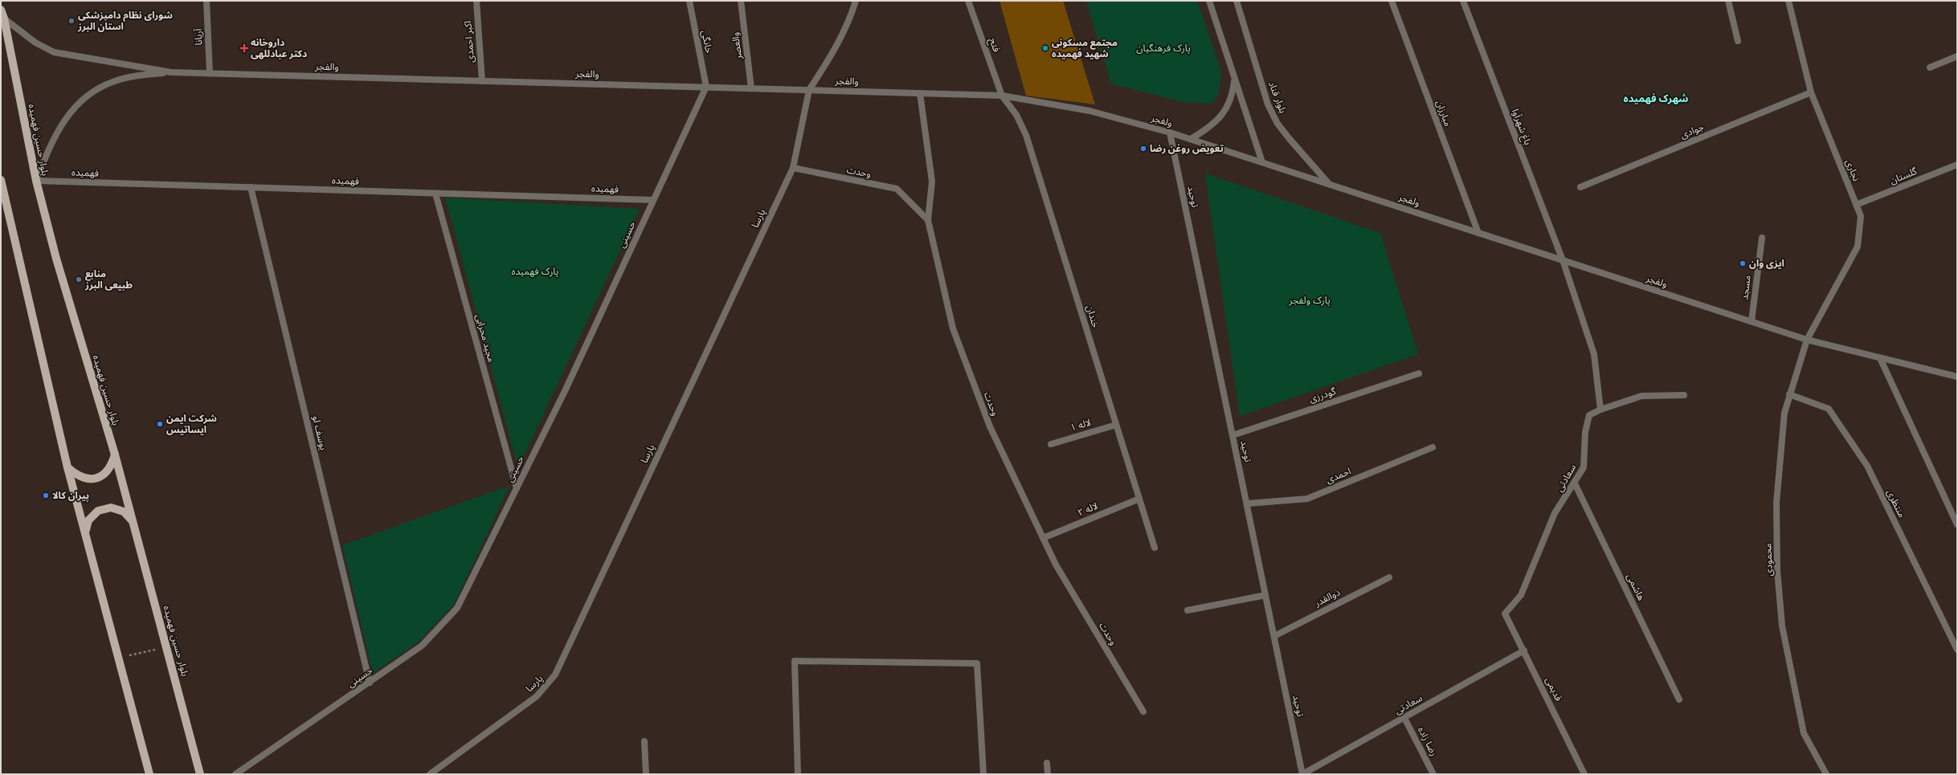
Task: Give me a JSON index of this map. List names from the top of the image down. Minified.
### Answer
{"streets":{"main road":["بلوار حسین فهمیده"],"street":["آریانا","اکبر احمدی","خانگی","فتح","والعصر","والفجر","بلوار قناد","مبارزان","ولفجر","باغ شهرآوا","جوادی","نجاری","وحدت","فهمیده","گلستان","توحید","پارسا","حسینی","مسجد","خندان","مجید محرابی","گودرزی","لاله ۱","یوسف لو","احمدی","سعادتی","منتظری","لاله ۲","محمودی","هاشمی","ذوالقدر","قدیمی","رضا زاده"]},"crossings":[["آریانا","والفجر"],["اکبر احمدی","والفجر"],["خانگی","والفجر"],["خانگی","حسینی"],["فتح","والفجر"],["فتح","ولفجر"],["فتح","خندان"],["والعصر","والفجر"],["والفجر","ولفجر"],["والفجر","پارسا"],["والفجر","حسینی"],["والفجر","خندان"],["بلوار قناد","ولفجر"],["مبارزان","ولفجر"],["ولفجر","باغ شهرآوا"],["ولفجر","نجاری"],["ولفجر","توحید"],["ولفجر","مسجد"],["ولفجر","خندان"],["ولفجر","محمودی"],["باغ شهرآوا","سعادتی"],["جوادی","نجاری"],["بلوار حسین فهمیده","فهمیده"],["نجاری","گلستان"],["نجاری","محمودی"],["وحدت","پارسا"],["وحدت","لاله ۲"],["فهمیده","حسینی"],["فهمیده","مجید محرابی"],["فهمیده","یوسف لو"],["توحید","گودرزی"],["توحید","احمدی"],["توحید","سعادتی"],["توحید","ذوالقدر"],["حسینی","مجید محرابی"],["حسینی","یوسف لو"],["خندان","لاله ۱"],["خندان","لاله ۲"],["سعادتی","هاشمی"],["سعادتی","قدیمی"],["سعادتی","رضا زاده"],["منتظری","محمودی"]],"districts":["شهرک فهمیده"],"parks":["پارک فرهنگیان","پارک فهمیده","پارک ولفجر"],"places":{"other":["شورای نظام دامپزشکی استان البرز","مجتمع مسکونی شهید فهمیده","تعویض روغن رضا","ایزی وان","منابع طبیعی البرز","شرکت ایمن ایساتیس","پیران کالا"],"health":["داروخانه دکتر عبادللهی"]}}
